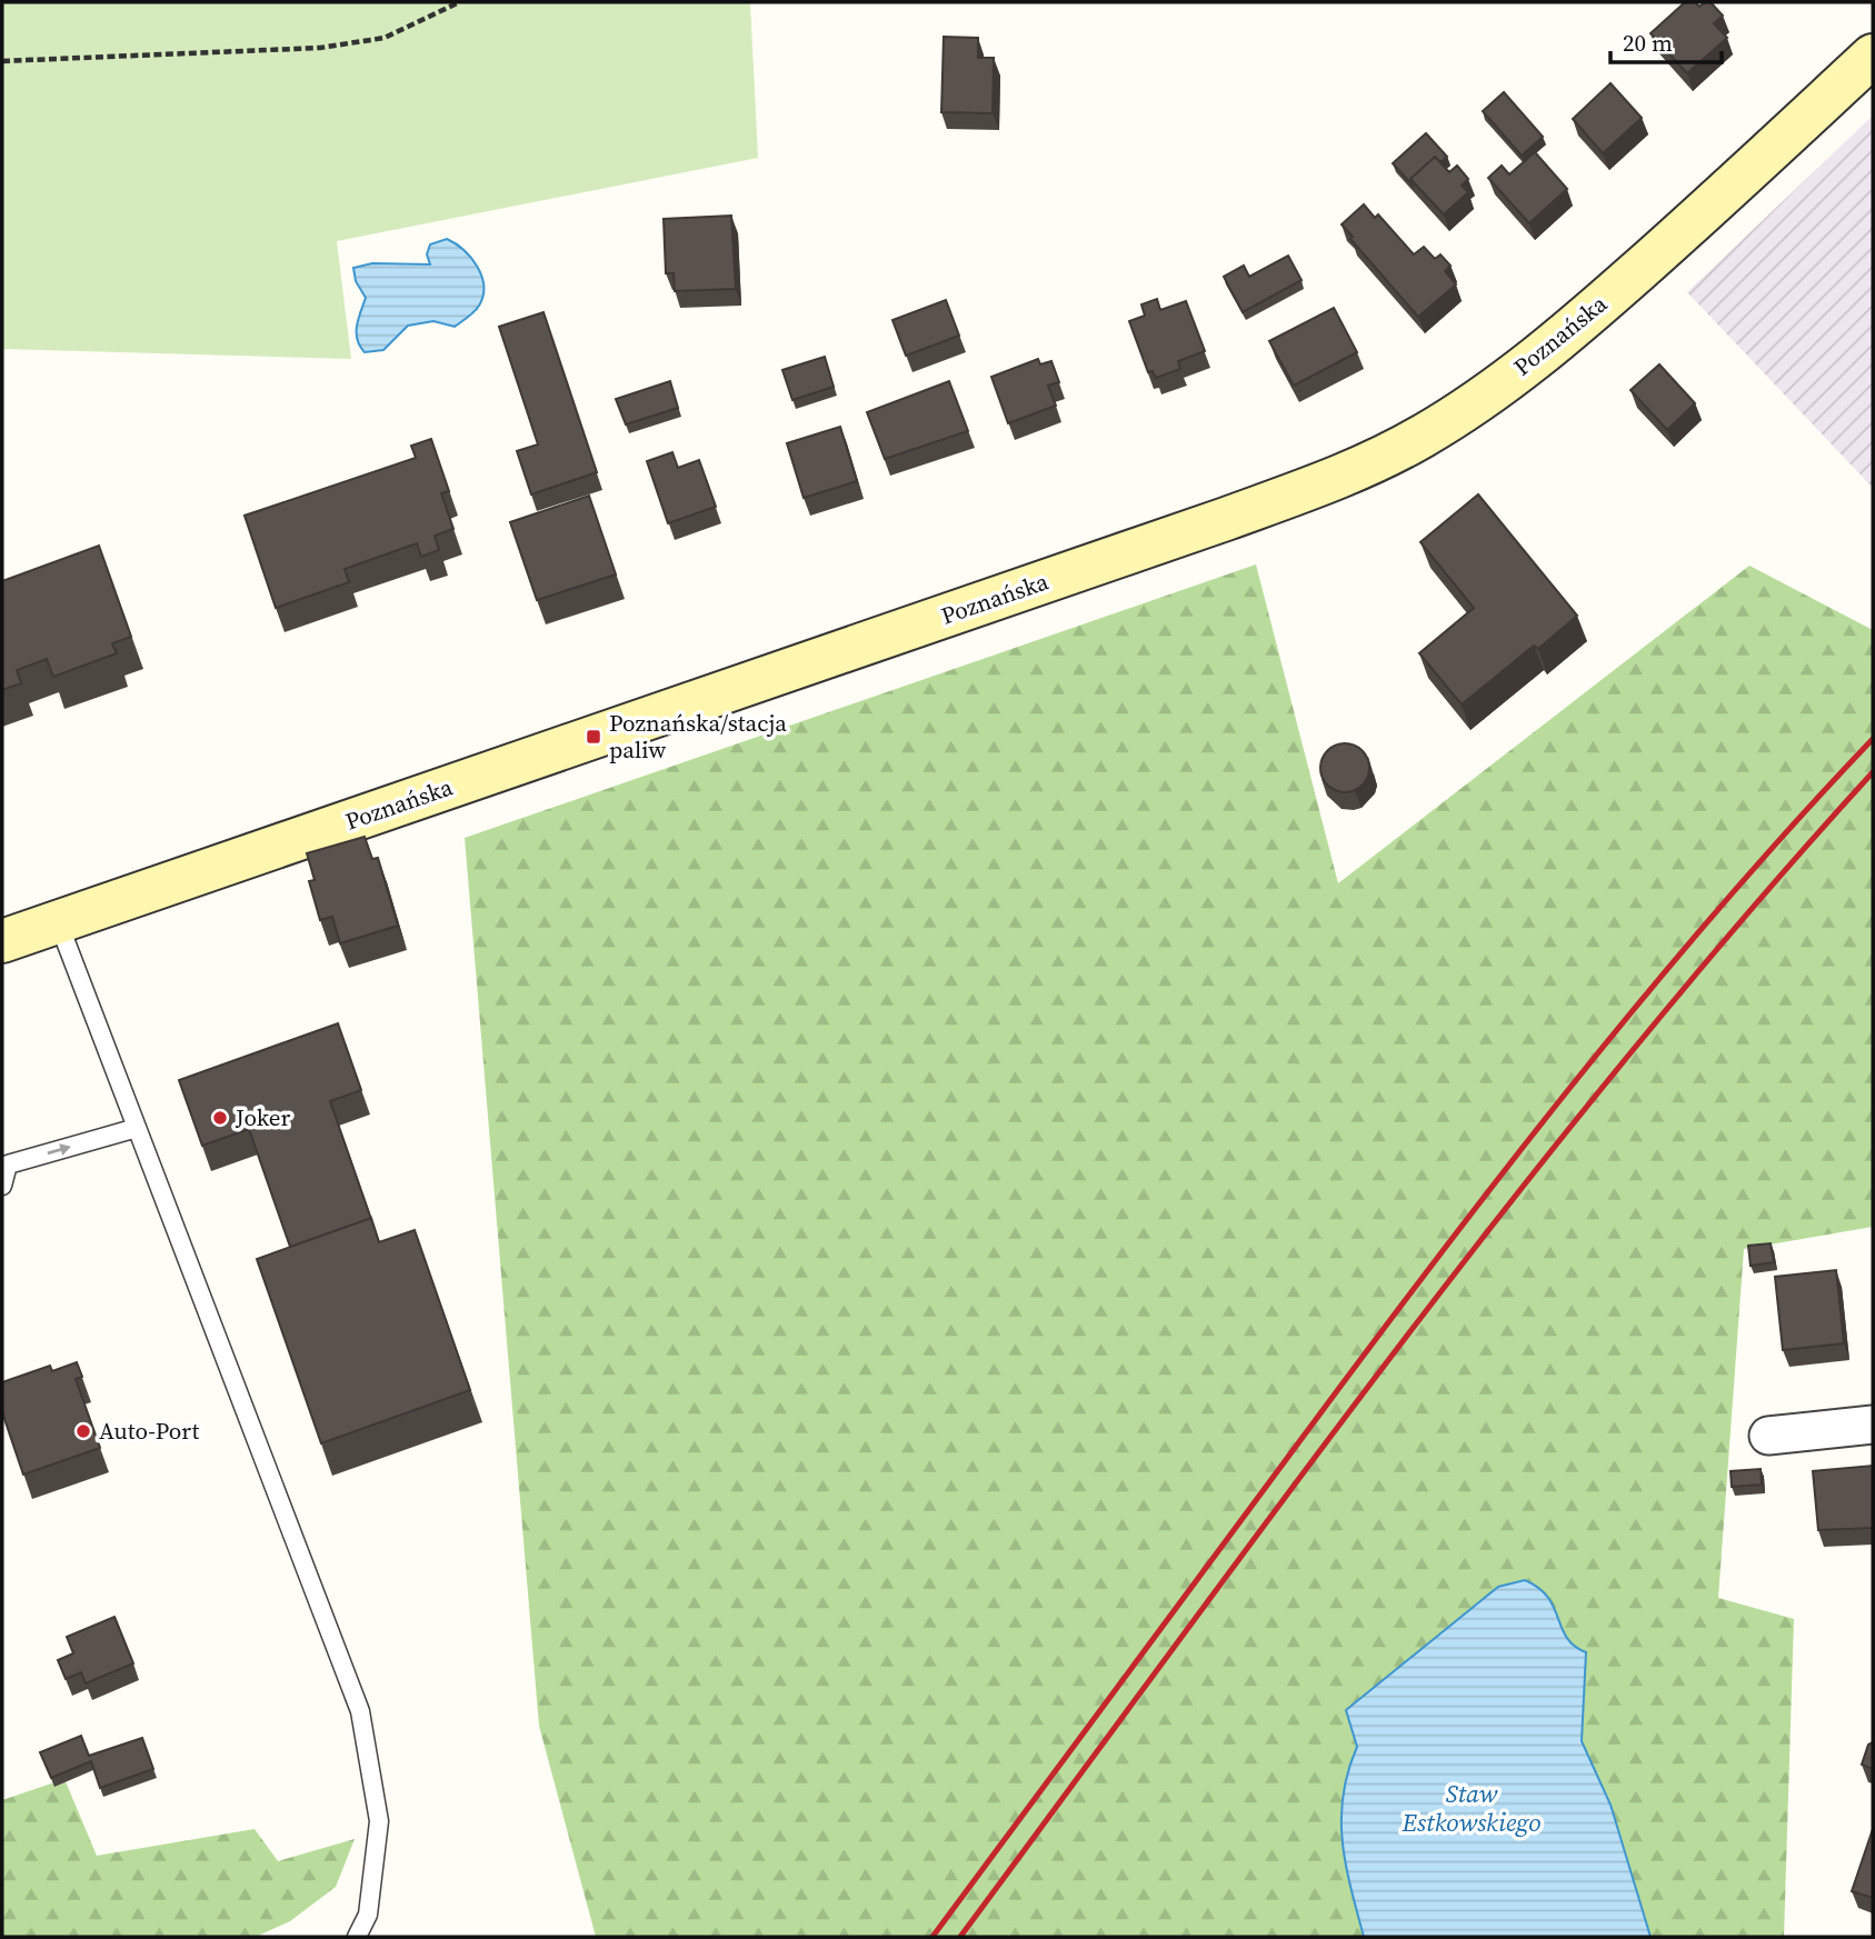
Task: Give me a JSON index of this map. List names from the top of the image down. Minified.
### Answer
{"streets":{"street":["Poznańska"]},"water":["Staw Estkowskiego"],"places":{"transit":["Poznańska/stacja paliw"],"other":["Joker","Auto-Port"]},"scale_bar":"20 m"}
